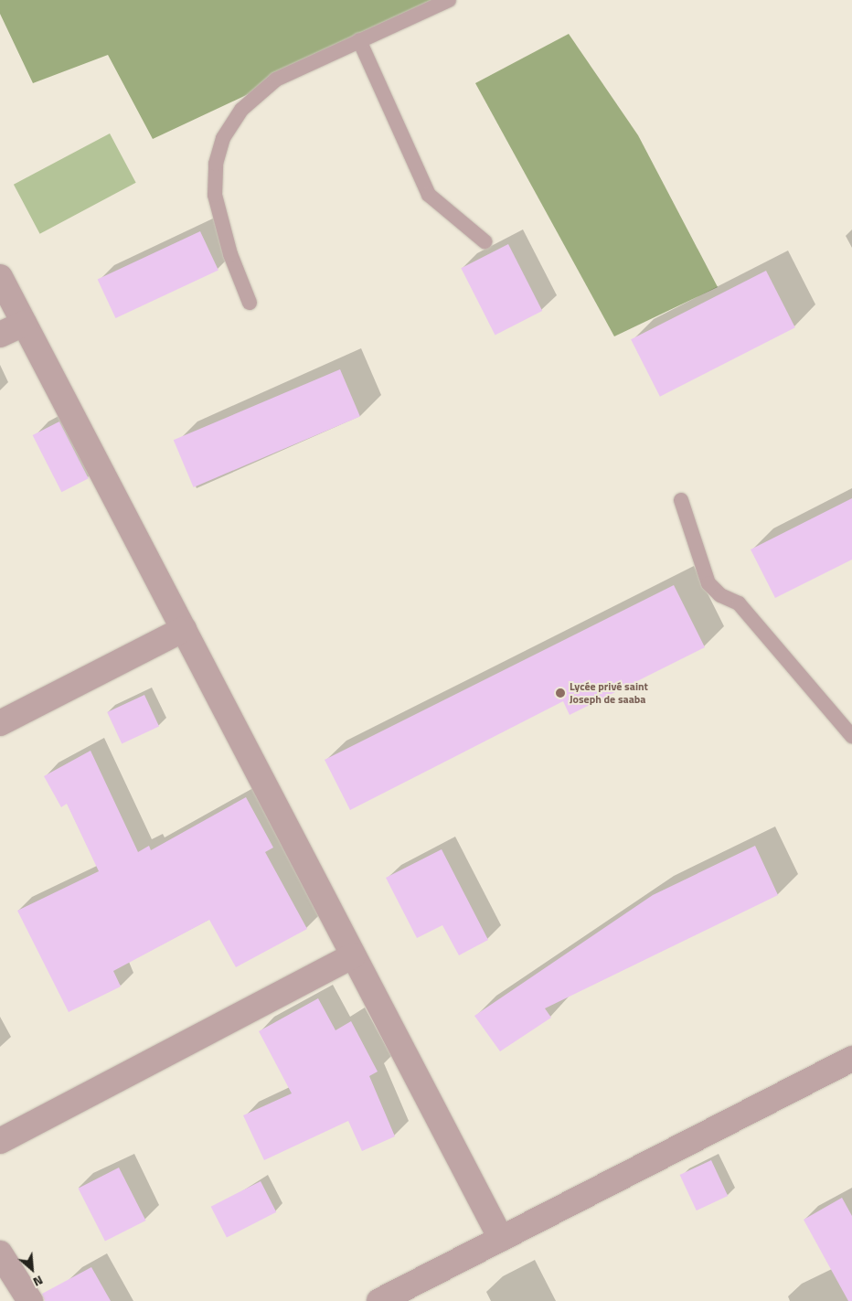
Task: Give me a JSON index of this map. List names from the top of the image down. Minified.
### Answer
{"places":["Lycée privé saint Joseph de saaba"],"north":"bottom right"}
